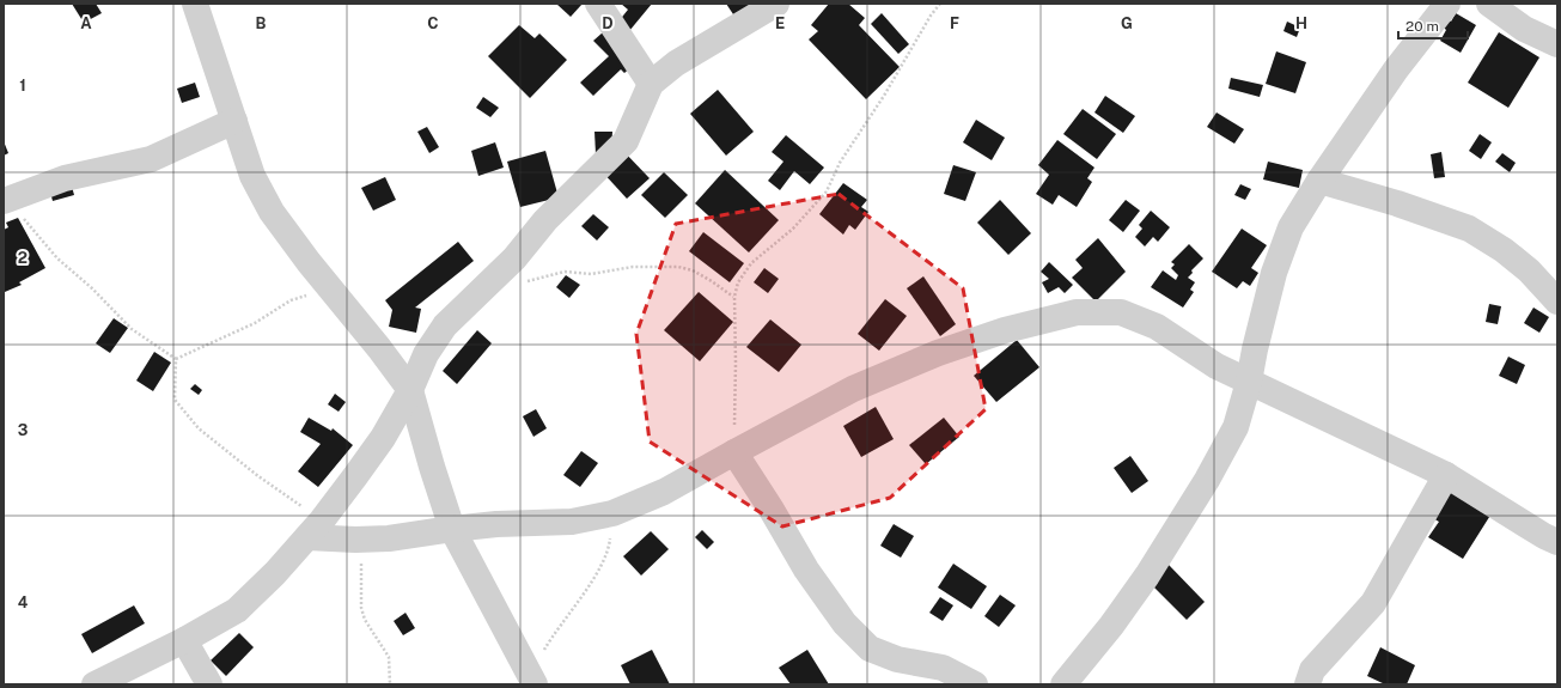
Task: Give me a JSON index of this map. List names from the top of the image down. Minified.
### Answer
{"scale_bar":"20 m","grid":{"columns":["A","B","C","D","E","F","G","H"],"rows":["1","2","3","4"]}}
